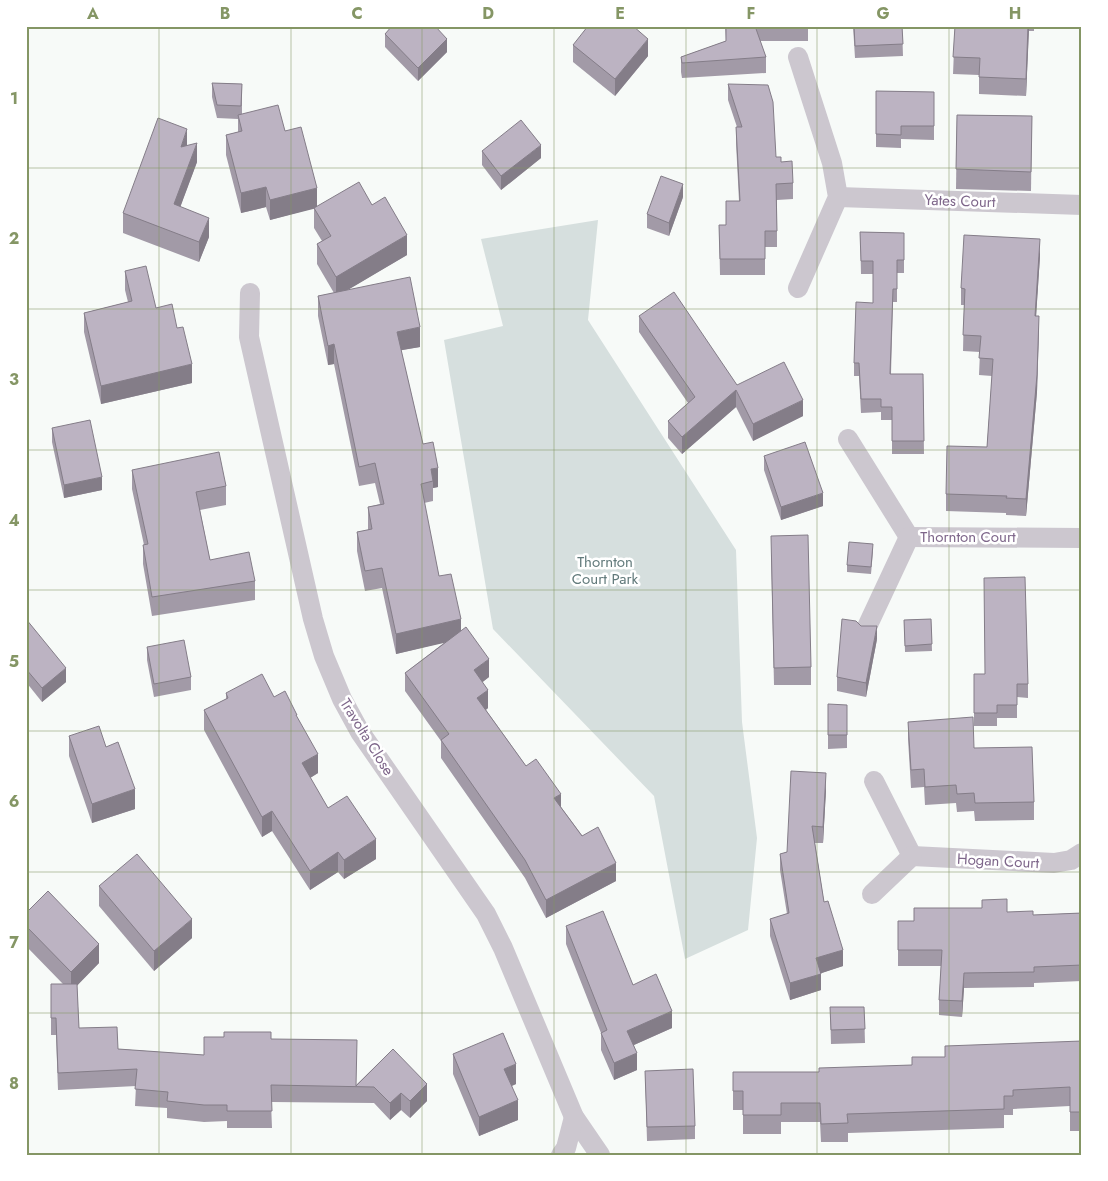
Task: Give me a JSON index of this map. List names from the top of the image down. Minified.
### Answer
{"streets":{"street":["Yates Court","Thornton Court","Travolta Close","Hogan Court"]},"parks":["Thornton Court Park"],"grid":{"columns":["A","B","C","D","E","F","G","H"],"rows":["1","2","3","4","5","6","7","8"]}}
